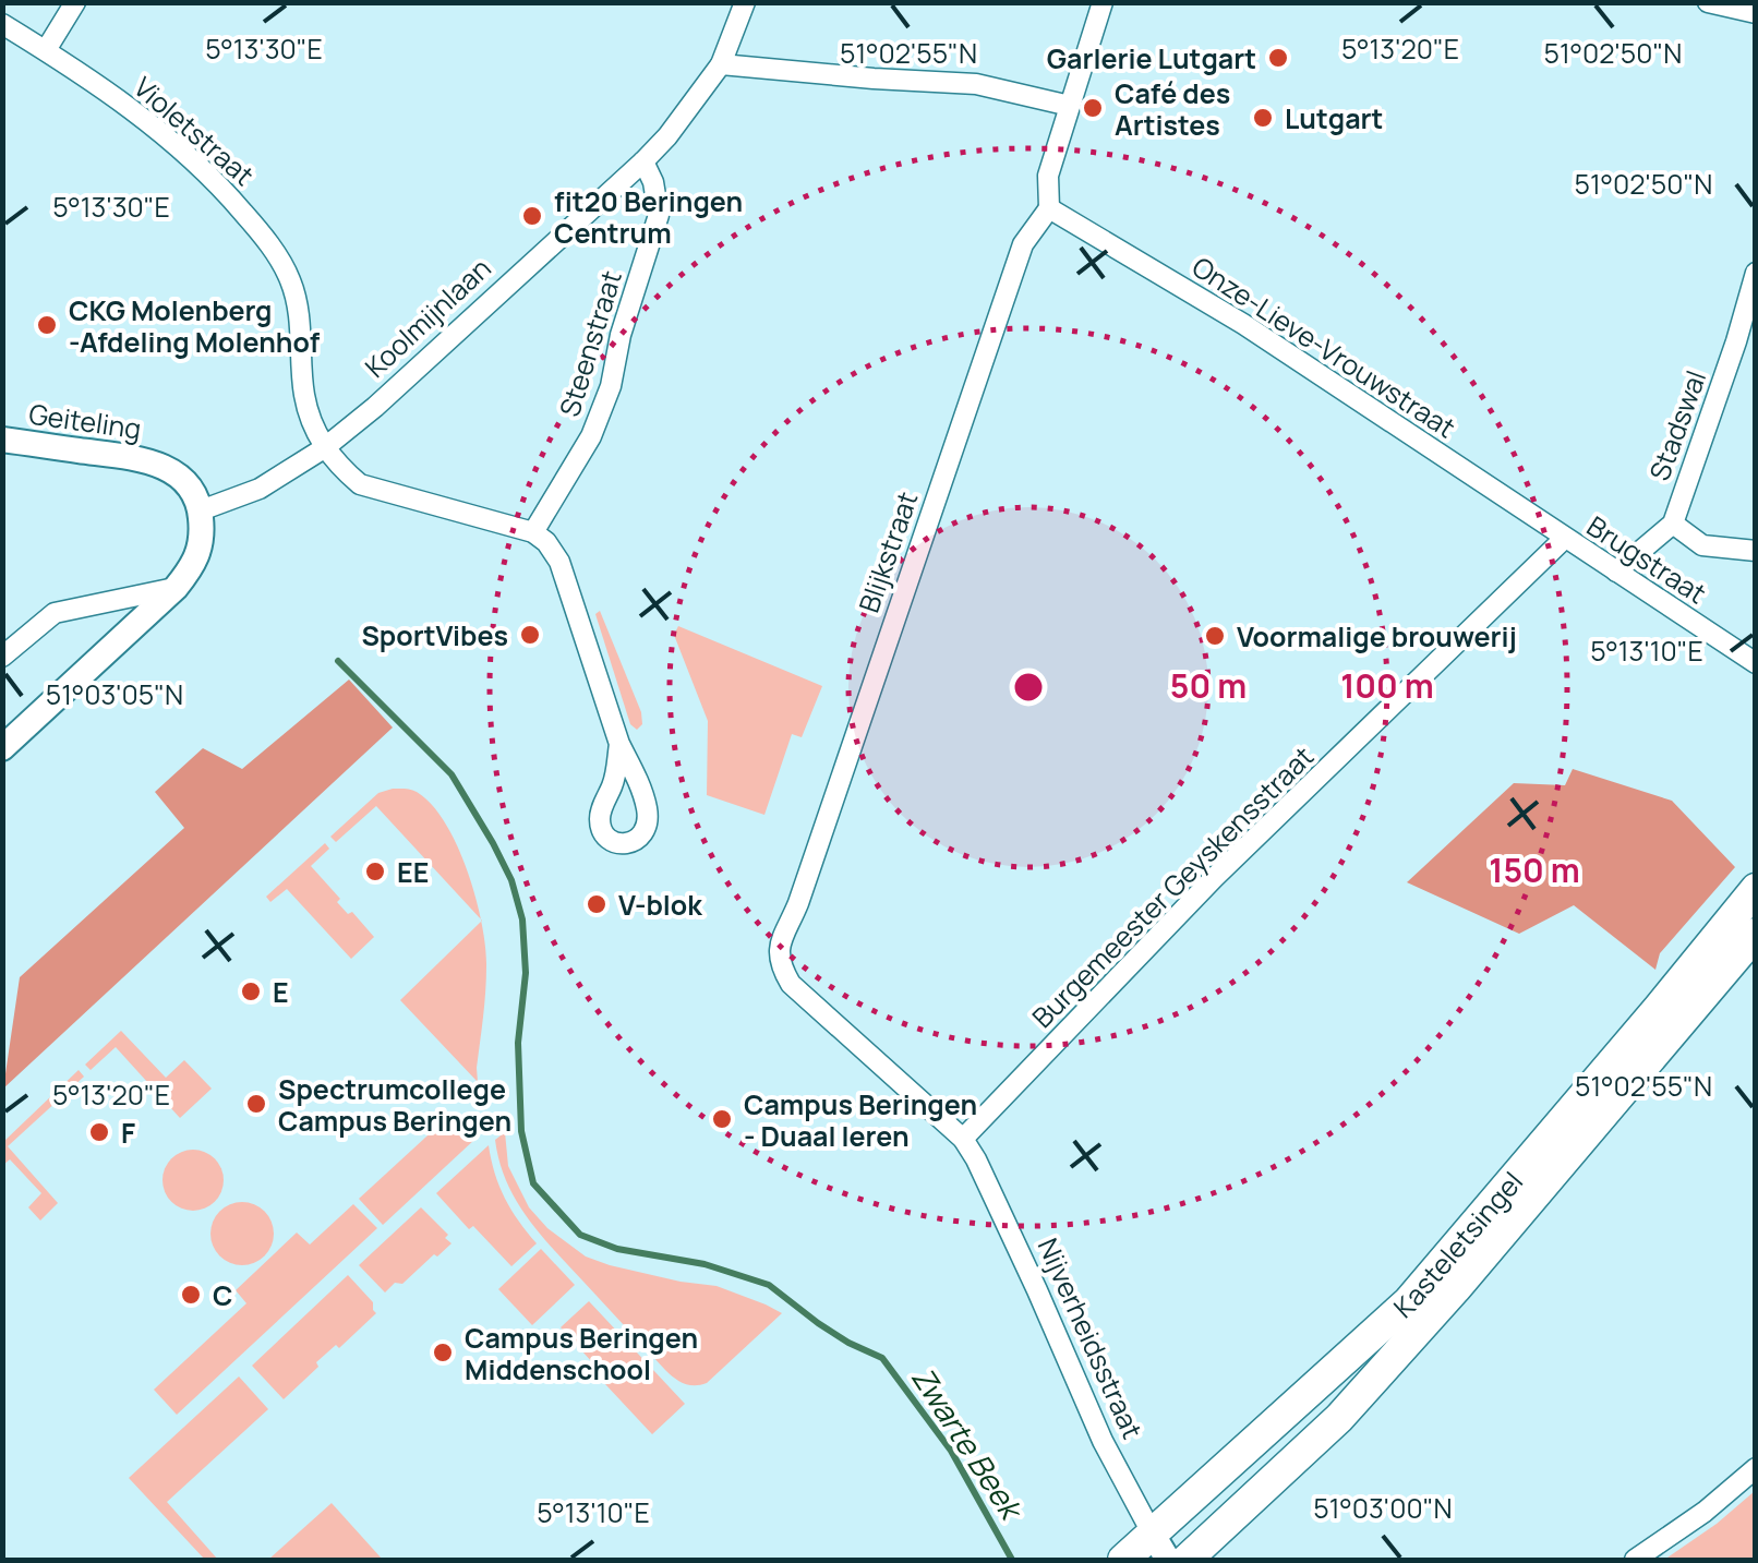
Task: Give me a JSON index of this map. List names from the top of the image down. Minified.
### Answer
{"streets":{"main road":["Kasteletsingel"],"street":["Violetstraat","Koolmijnlaan","Steenstraat","Onze-Lieve-Vrouwstraat","Geiteling","Stadswal","Blijkstraat","Brugstraat","Burgemeester Geyskensstraat","Nijverheidsstraat"]},"crossings":[["Violetstraat","Koolmijnlaan"],["Koolmijnlaan","Steenstraat"],["Koolmijnlaan","Geiteling"],["Onze-Lieve-Vrouwstraat","Blijkstraat"],["Onze-Lieve-Vrouwstraat","Brugstraat"],["Onze-Lieve-Vrouwstraat","Burgemeester Geyskensstraat"],["Stadswal","Brugstraat"],["Blijkstraat","Burgemeester Geyskensstraat"],["Blijkstraat","Nijverheidsstraat"],["Brugstraat","Burgemeester Geyskensstraat"],["Burgemeester Geyskensstraat","Nijverheidsstraat"],["Kasteletsingel","Nijverheidsstraat"]],"water":["Zwarte Beek"],"places":["Garlerie Lutgart","Café des Artistes","Lutgart","fit20 Beringen Centrum","CKG Molenberg -Afdeling Molenhof","SportVibes","Voormalige brouwerij","EE","V-blok","E","Spectrumcollege Campus Beringen","Campus Beringen - Duaal leren","F","C","Campus Beringen Middenschool"],"coordinates":["5°13'30\"E","5°13'20\"E","51°02'55\"N","51°02'50\"N","5°13'10\"E","51°03'05\"N","51°03'00\"N"],"rings":["50 m","100 m","150 m"]}
